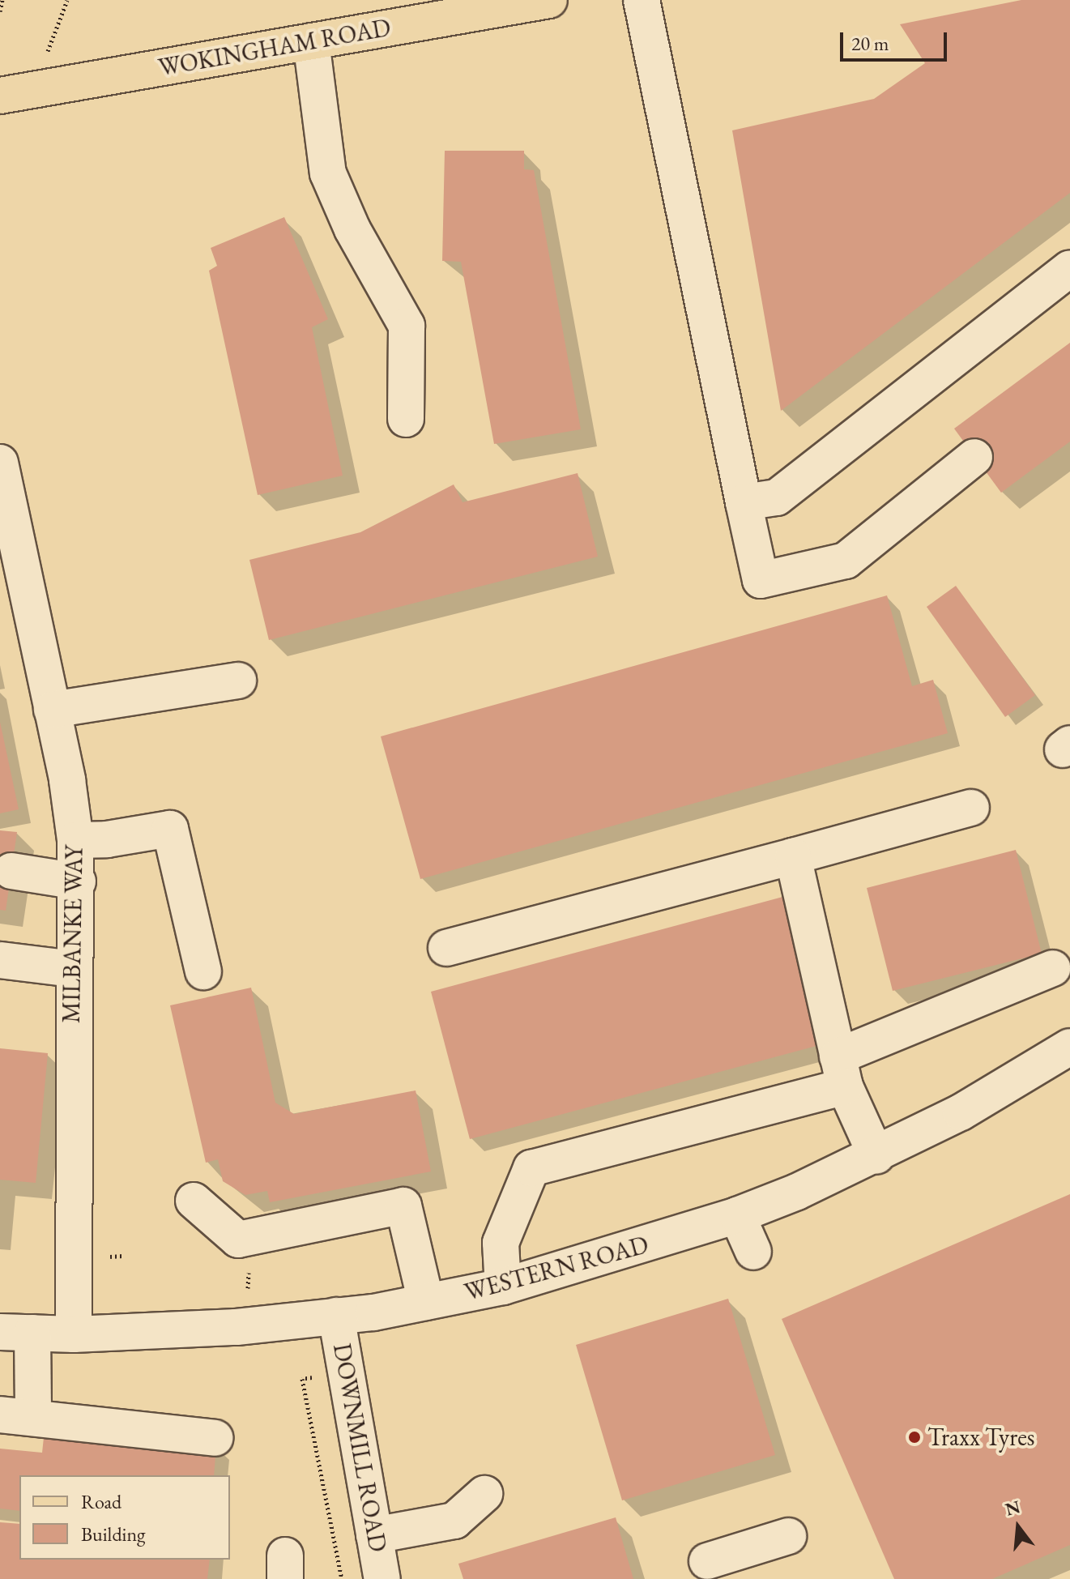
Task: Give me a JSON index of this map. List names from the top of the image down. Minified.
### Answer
{"streets":{"main road":["WOKINGHAM ROAD"],"street":["MILBANKE WAY","WESTERN ROAD","DOWNMILL ROAD"]},"crossings":[["MILBANKE WAY","WESTERN ROAD"],["WESTERN ROAD","DOWNMILL ROAD"]],"places":["Traxx Tyres"],"legend":["Road","Building"],"scale_bar":"20 m","north":"top"}
